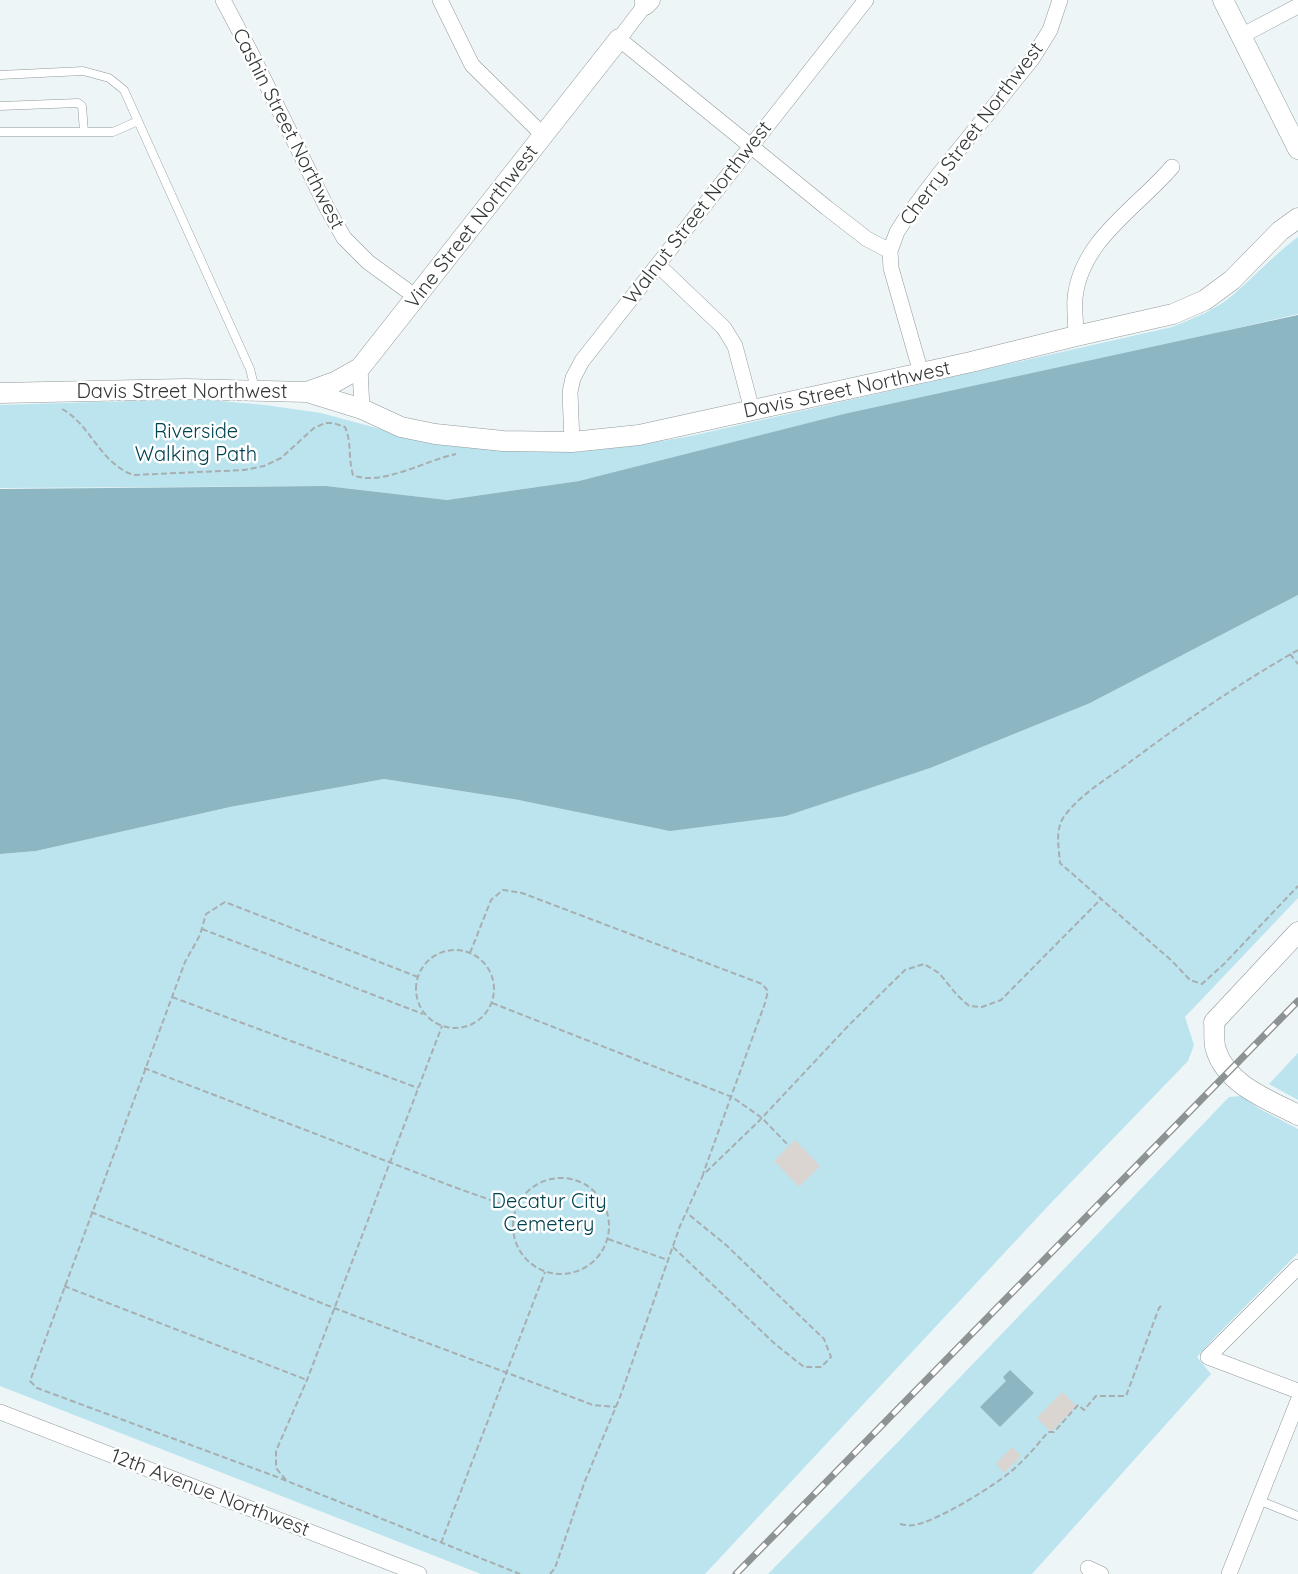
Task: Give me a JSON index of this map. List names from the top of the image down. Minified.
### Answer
{"streets":{"street":["Cashin Street Northwest","Cherry Street Northwest","Walnut Street Northwest","Vine Street Northwest","Davis Street Northwest","12th Avenue Northwest"]},"crossings":[["Cashin Street Northwest","Vine Street Northwest"],["Walnut Street Northwest","Davis Street Northwest"],["Vine Street Northwest","Davis Street Northwest"]],"parks":["Riverside Walking Path","Decatur City Cemetery"]}
